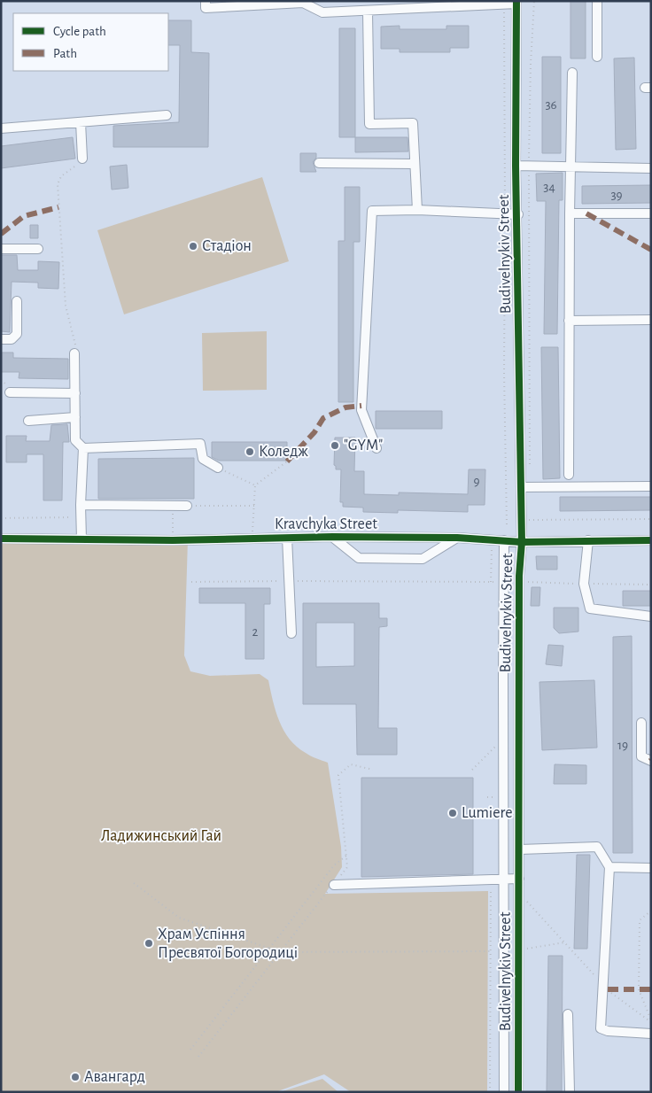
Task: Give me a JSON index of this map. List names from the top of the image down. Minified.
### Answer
{"streets":{"street":["Budivelnykiv Street","Kravchyka Street"]},"crossings":[["Budivelnykiv Street","Kravchyka Street"]],"parks":["Ладижинський Гай"],"places":["Стадіон","\"GYM\"","Коледж","Lumiere","Храм Успіння Пресвятої Богородиці","Авангард"],"house_numbers":["36","34","39","9","2","19"],"legend":["Cycle path","Path"]}
